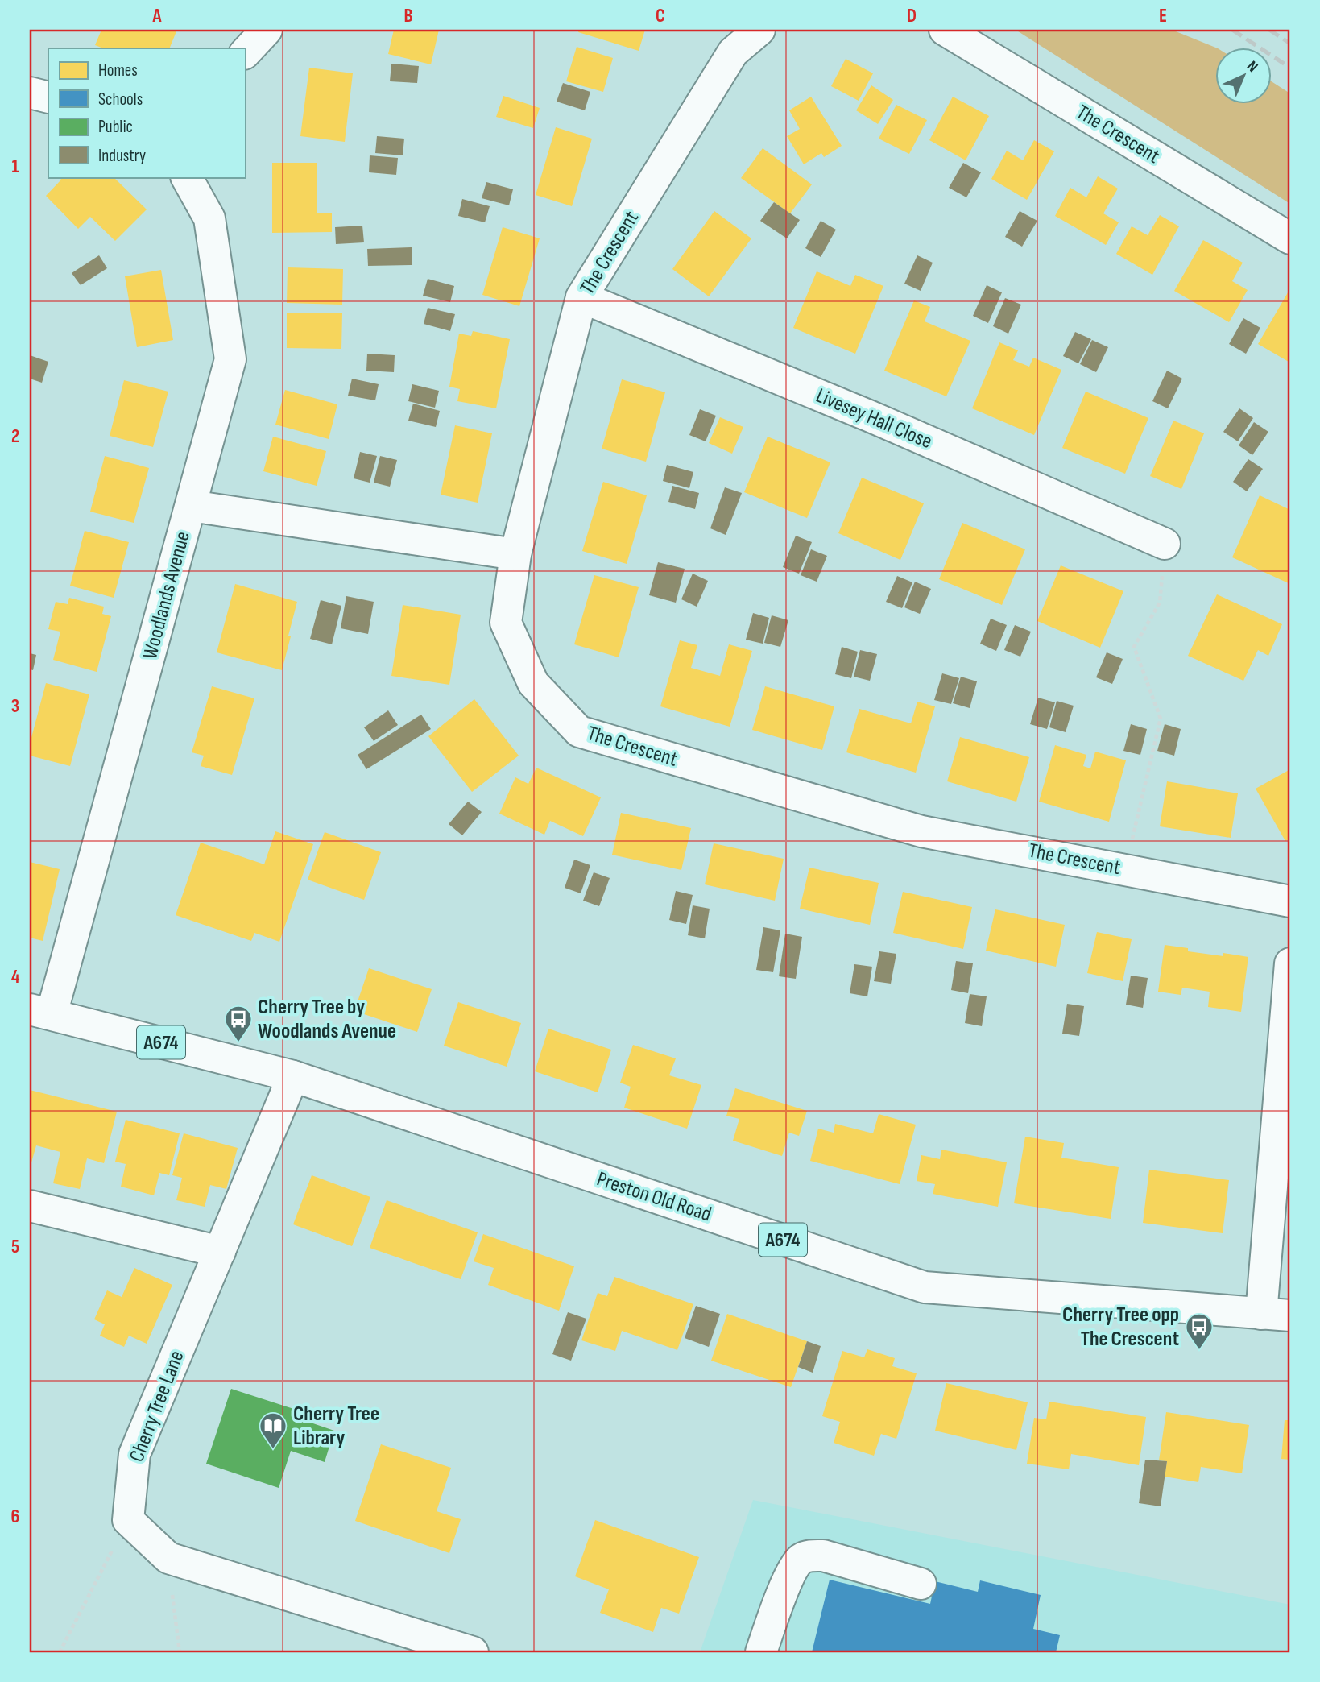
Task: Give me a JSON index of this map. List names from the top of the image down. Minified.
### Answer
{"streets":{"street":["The Crescent","Livesey Hall Close","Woodlands Avenue","A674","Preston Old Road","Cherry Tree Lane"]},"crossings":[["The Crescent","Livesey Hall Close"],["Woodlands Avenue","Preston Old Road"],["Preston Old Road","Cherry Tree Lane"]],"places":{"bus stop":["Cherry Tree by Woodlands Avenue","Cherry Tree opp The Crescent"],"library":["Cherry Tree Library"]},"legend":["Homes","Schools","Public","Industry"],"north":"top right","grid":{"columns":["A","B","C","D","E"],"rows":["1","2","3","4","5","6"]}}
